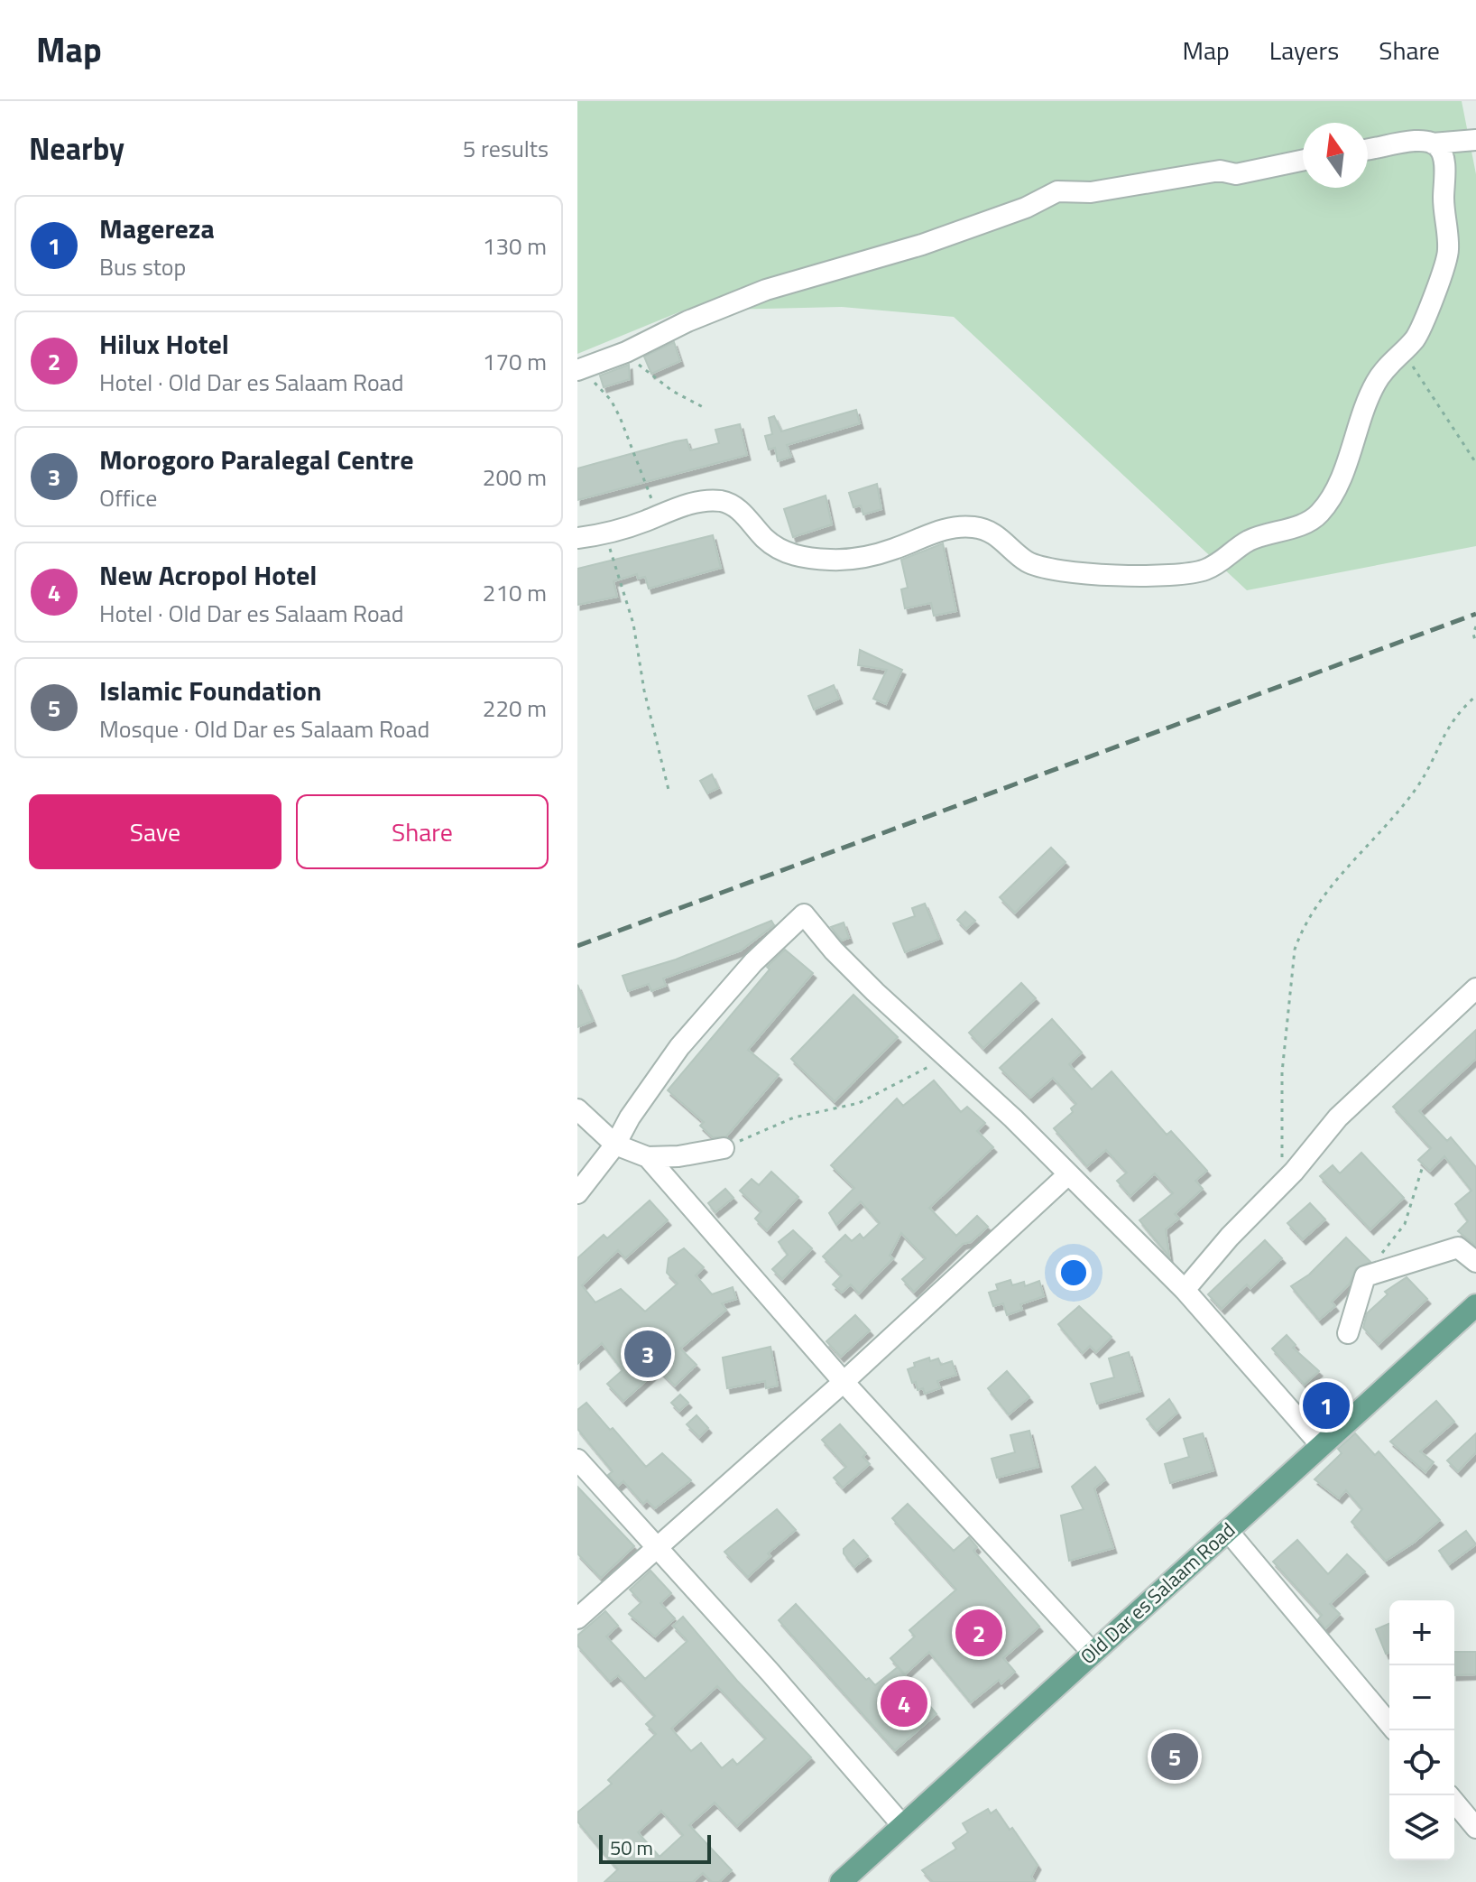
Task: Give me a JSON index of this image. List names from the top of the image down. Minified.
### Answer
{"streets":{"main road":["Old Dar es Salaam Road"]},"scale_bar":"50 m","north":"top","page":{"header":"Map","nav":["Map","Layers","Share"],"heading":["Nearby","5 results"],"list":[{"mark":"1","name":"Magereza","note":"Bus stop","value":"130 m"},{"mark":"2","name":"Hilux Hotel","note":"Hotel · Old Dar es Salaam Road","value":"170 m"},{"mark":"3","name":"Morogoro Paralegal Centre","note":"Office","value":"200 m"},{"mark":"4","name":"New Acropol Hotel","note":"Hotel · Old Dar es Salaam Road","value":"210 m"},{"mark":"5","name":"Islamic Foundation","note":"Mosque · Old Dar es Salaam Road","value":"220 m"}],"buttons":["Save","Share"],"pins":["3","1","2","4","5"],"map_buttons":["+","−"],"scale":"50 m"}}
